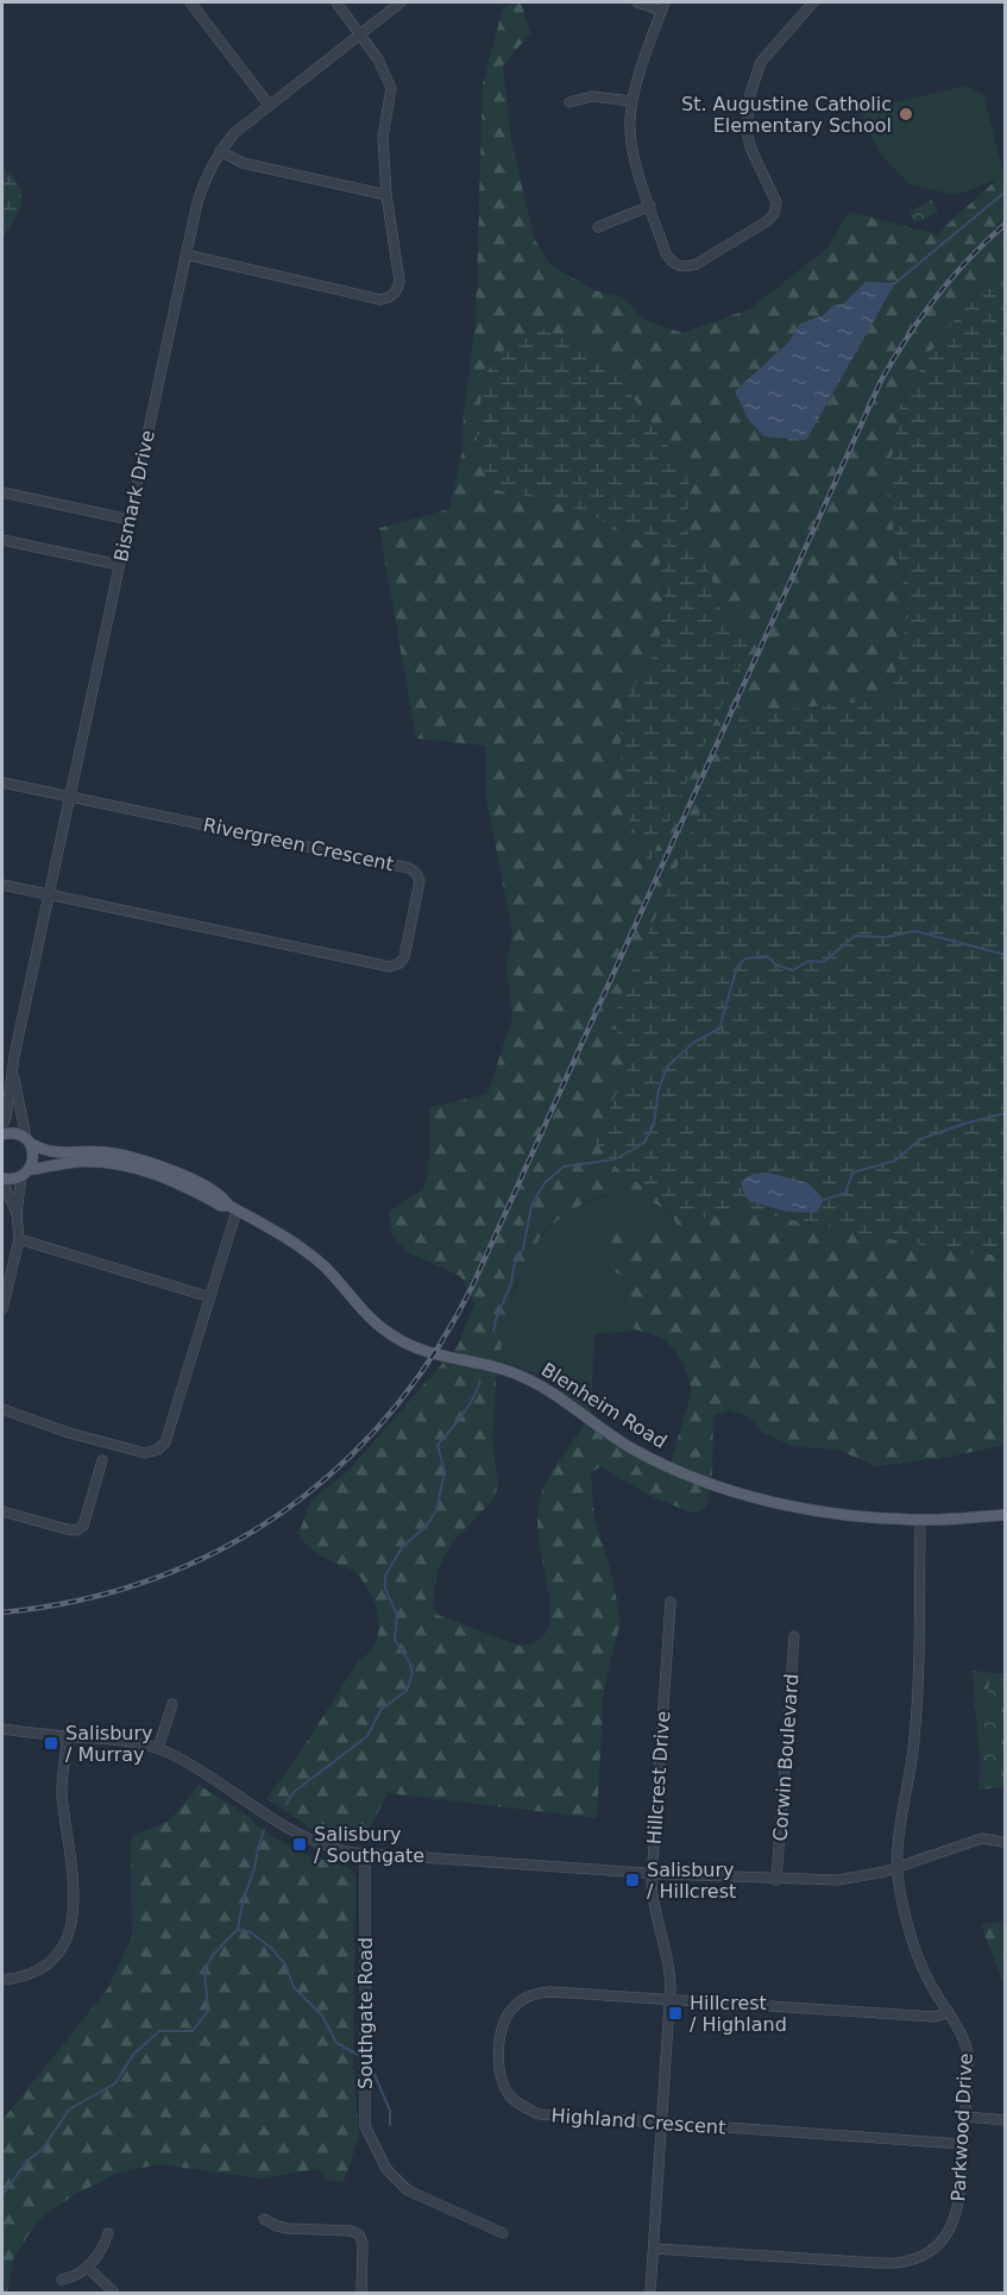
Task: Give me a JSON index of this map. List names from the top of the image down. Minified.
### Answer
{"streets":{"main road":["Blenheim Road"],"street":["Bismark Drive","Rivergreen Crescent","Corwin Boulevard","Hillcrest Drive","Southgate Road","Highland Crescent","Parkwood Drive"]},"crossings":[["Bismark Drive","Rivergreen Crescent"],["Bismark Drive","Blenheim Road"],["Blenheim Road","Parkwood Drive"],["Hillcrest Drive","Highland Crescent"],["Hillcrest Drive","Parkwood Drive"],["Highland Crescent","Parkwood Drive"]],"places":{"other":["St. Augustine Catholic Elementary School"],"transit":["Salisbury / Murray","Salisbury / Southgate","Salisbury / Hillcrest","Hillcrest / Highland"]}}
